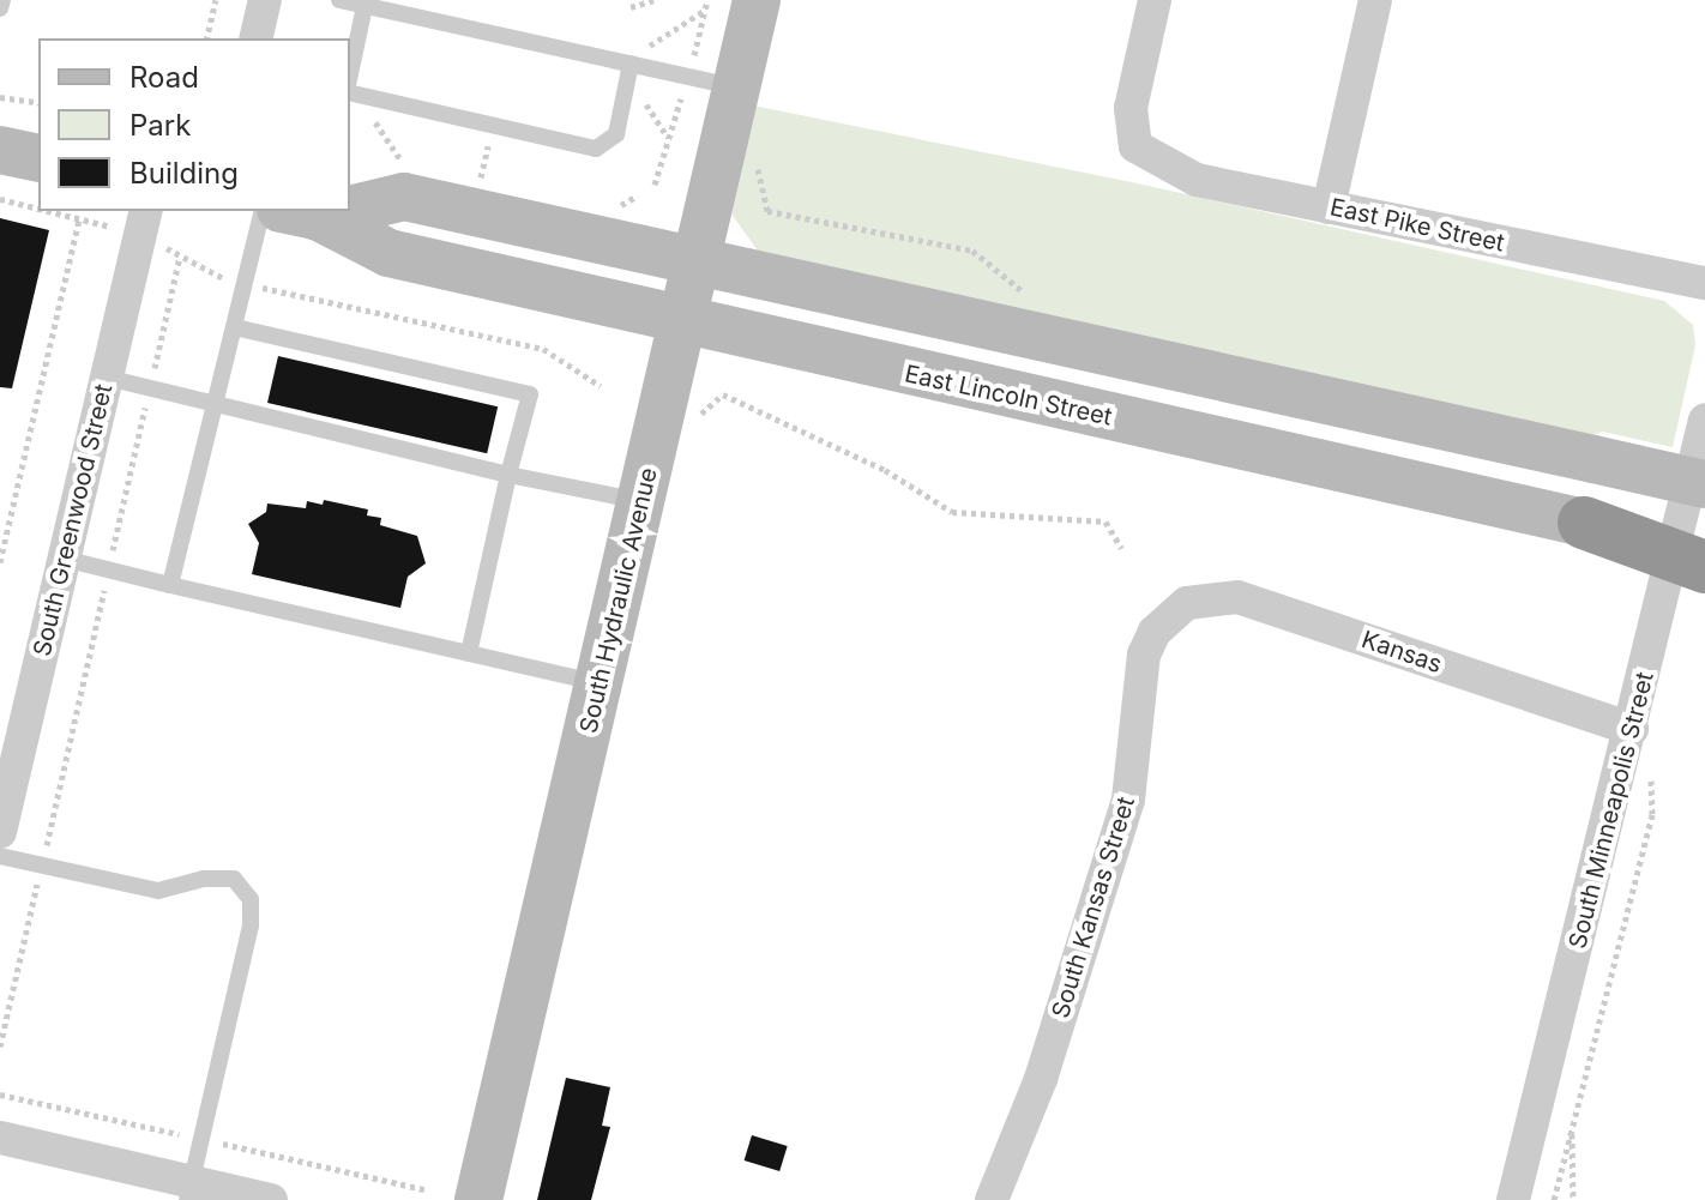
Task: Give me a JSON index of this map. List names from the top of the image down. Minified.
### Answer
{"streets":{"street":["East Pike Street","East Lincoln Street","South Greenwood Street","South Hydraulic Avenue","Kansas","South Minneapolis Street","South Kansas Street"]},"crossings":[["East Lincoln Street","South Hydraulic Avenue"],["Kansas","South Minneapolis Street"],["Kansas","South Kansas Street"]],"legend":["Road","Park","Building"]}
